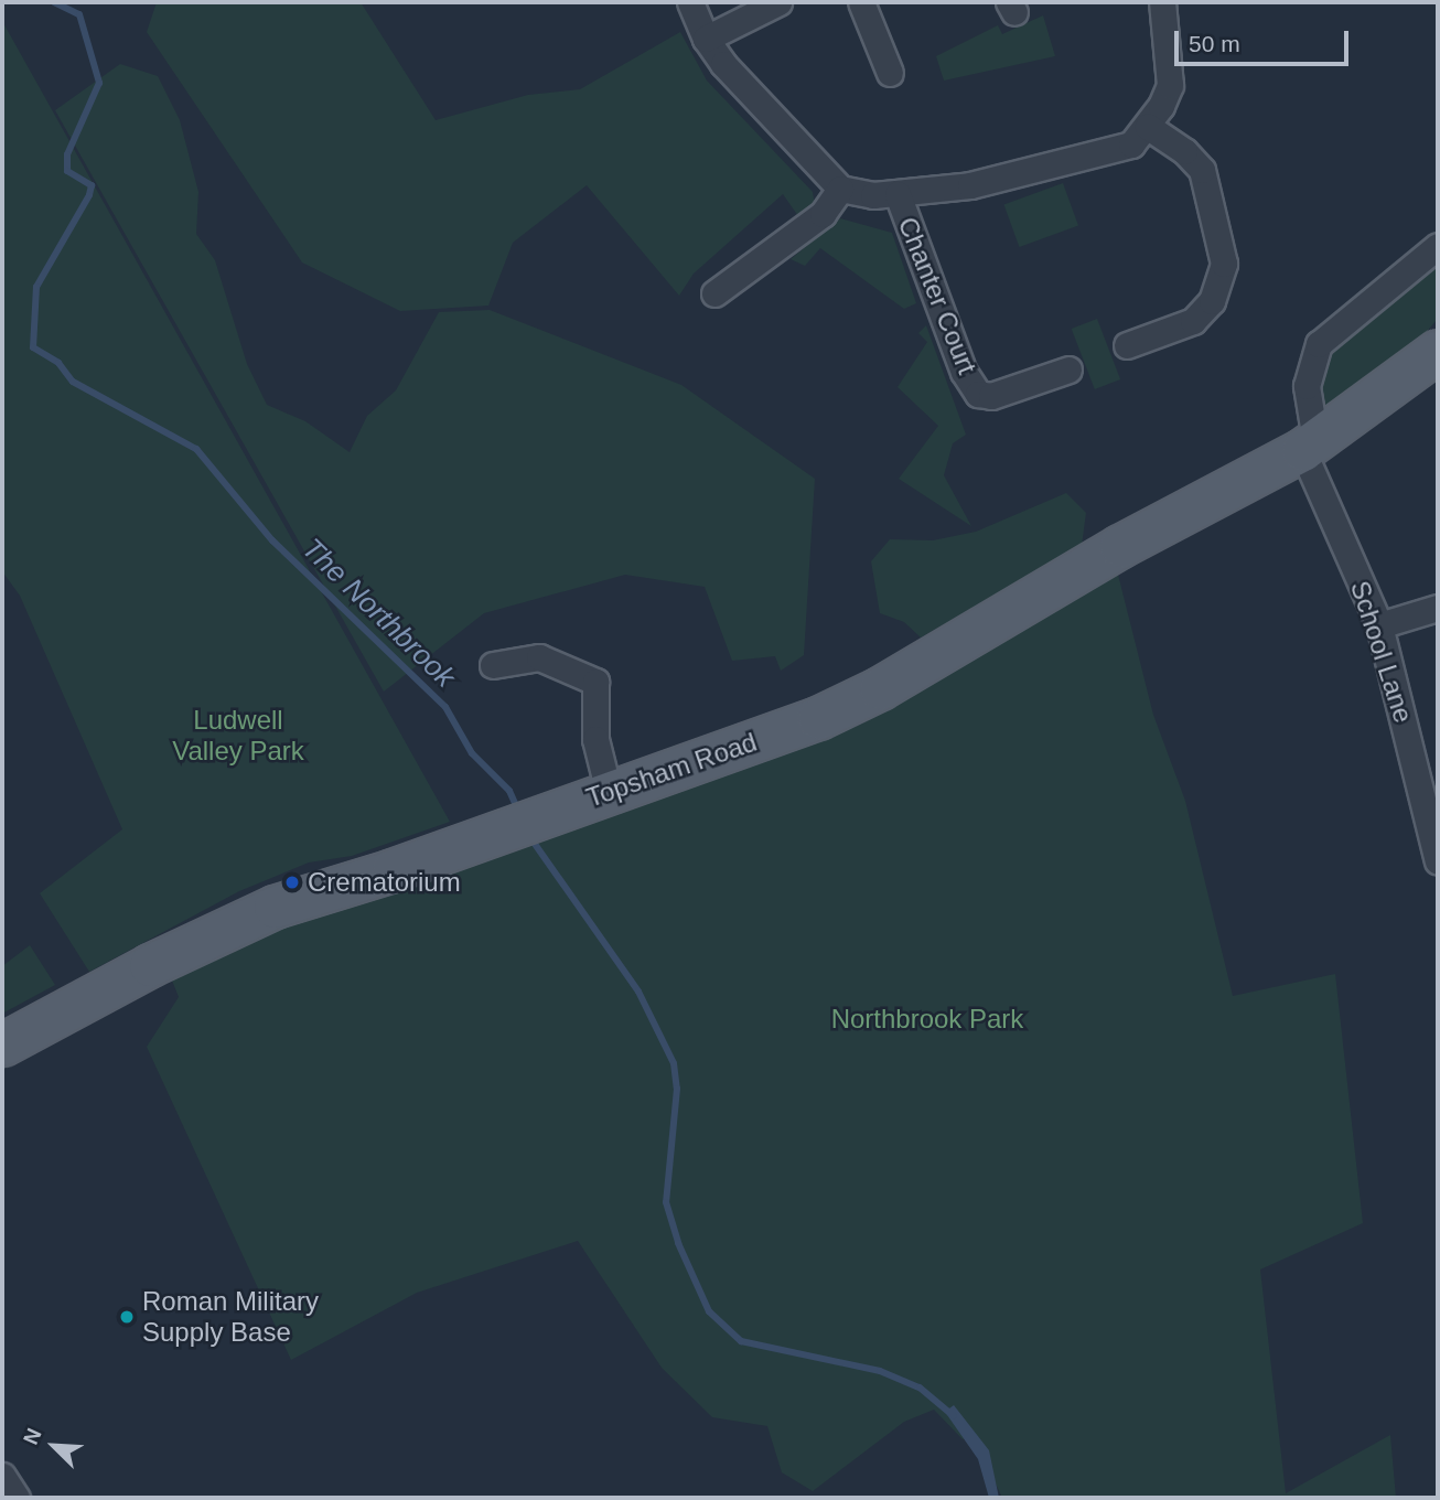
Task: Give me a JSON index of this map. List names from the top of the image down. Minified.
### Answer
{"streets":{"main road":["Topsham Road"],"street":["Chanter Court","School Lane"]},"crossings":[["School Lane","Topsham Road"]],"water":["The Northbrook"],"parks":["Ludwell Valley Park","Northbrook Park"],"places":["Crematorium","Roman Military Supply Base"],"scale_bar":"50 m","north":"top left"}
